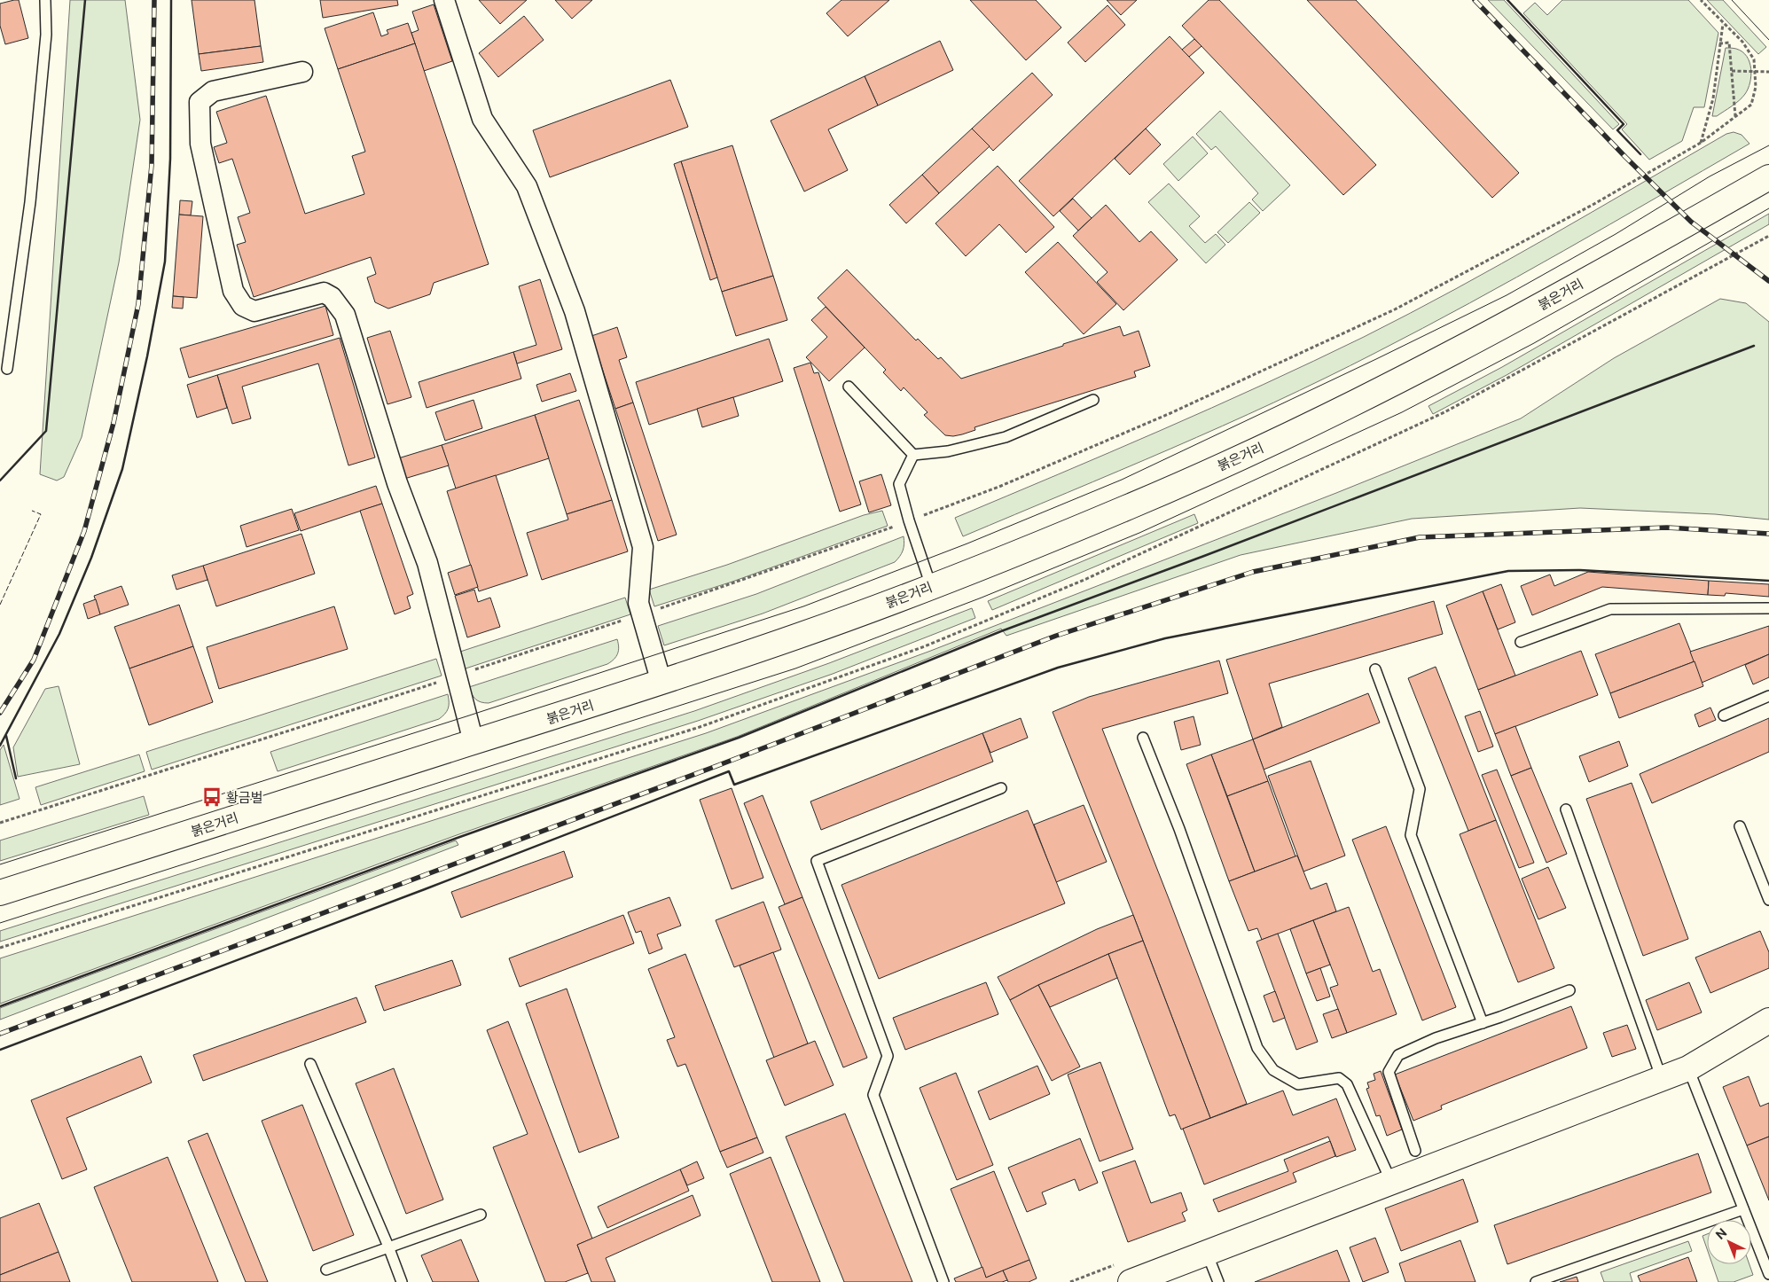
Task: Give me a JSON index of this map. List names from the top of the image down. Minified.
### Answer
{"streets":{"main road":["붉은거리"]},"places":{"bus stop":["황금벌"]},"north":"top left"}
